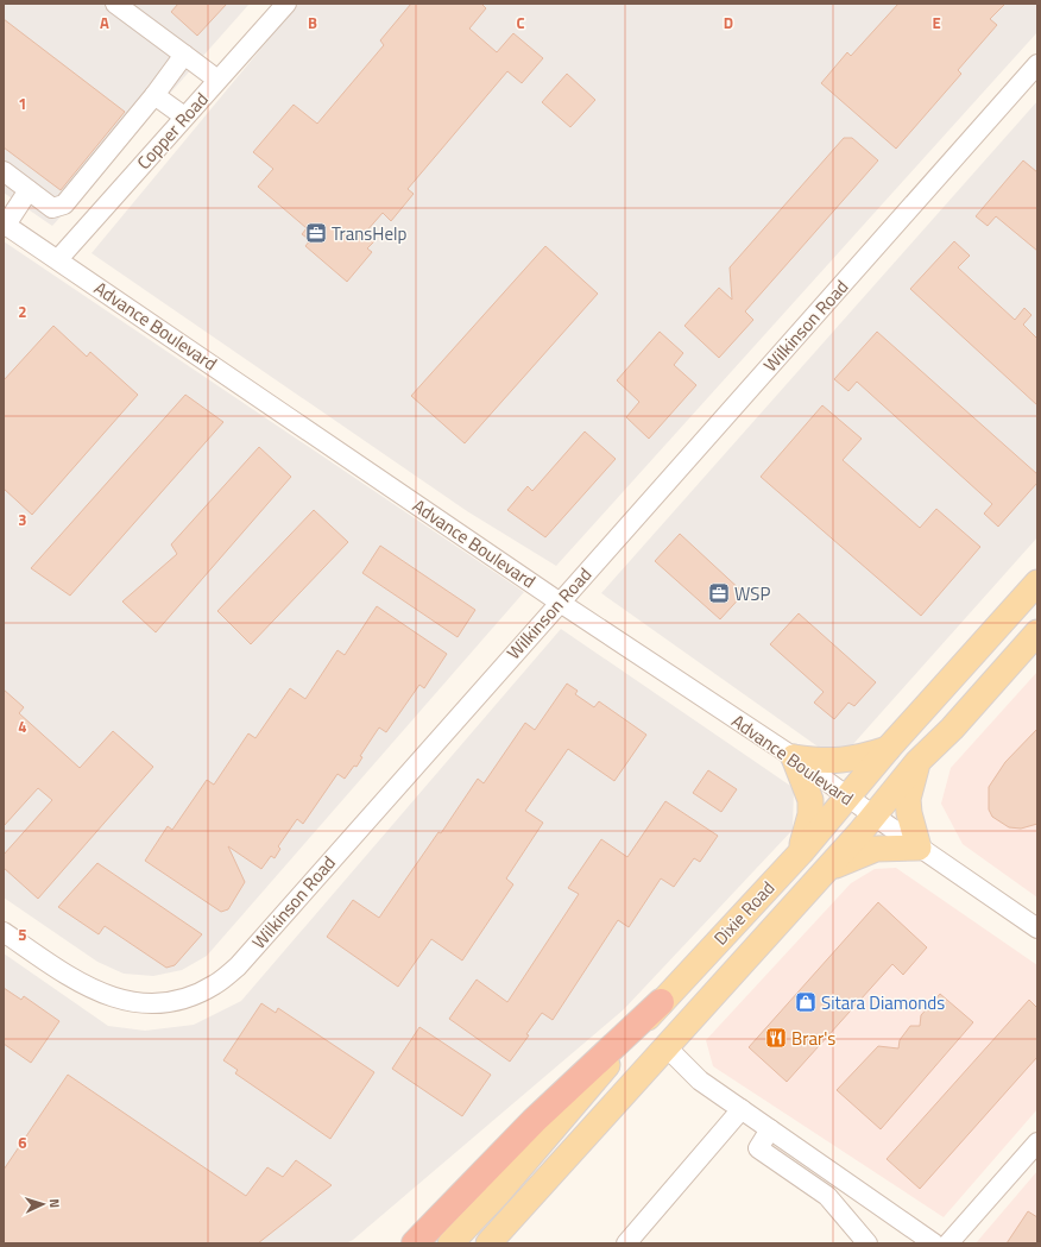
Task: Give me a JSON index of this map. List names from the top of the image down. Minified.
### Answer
{"streets":{"main road":["Dixie Road"],"street":["Copper Road","Advance Boulevard","Wilkinson Road"]},"crossings":[["Copper Road","Advance Boulevard"],["Advance Boulevard","Wilkinson Road"],["Advance Boulevard","Dixie Road"]],"places":{"office":["TransHelp","WSP"],"shop":["Sitara Diamonds"],"restaurant":["Brar's"]},"north":"right","grid":{"columns":["A","B","C","D","E"],"rows":["1","2","3","4","5","6"]}}
